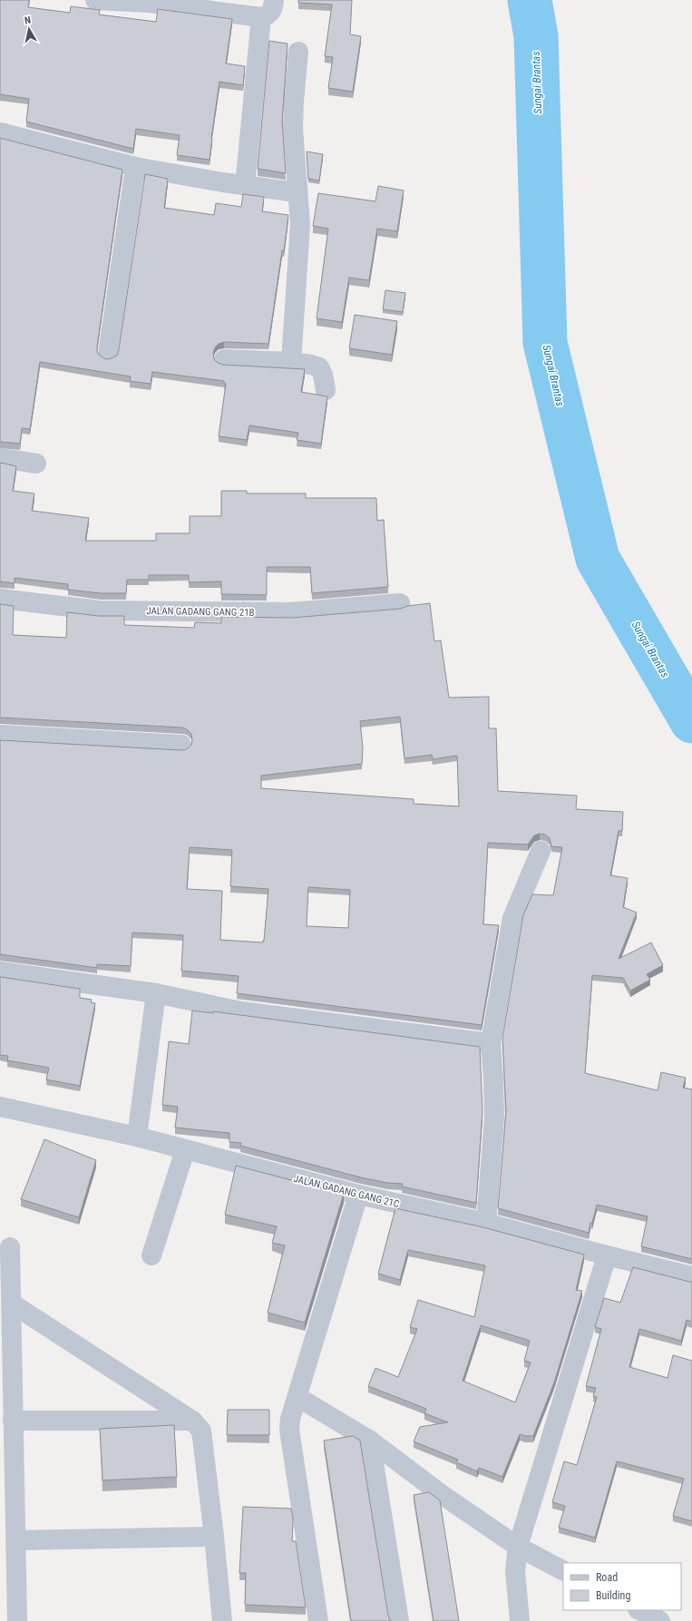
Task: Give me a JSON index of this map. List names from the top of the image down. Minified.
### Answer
{"streets":{"street":["JALAN GADANG GANG 21B","JALAN GADANG GANG 21C"]},"water":["Sungai Brantas"],"legend":["Road","Building"],"north":"top"}
